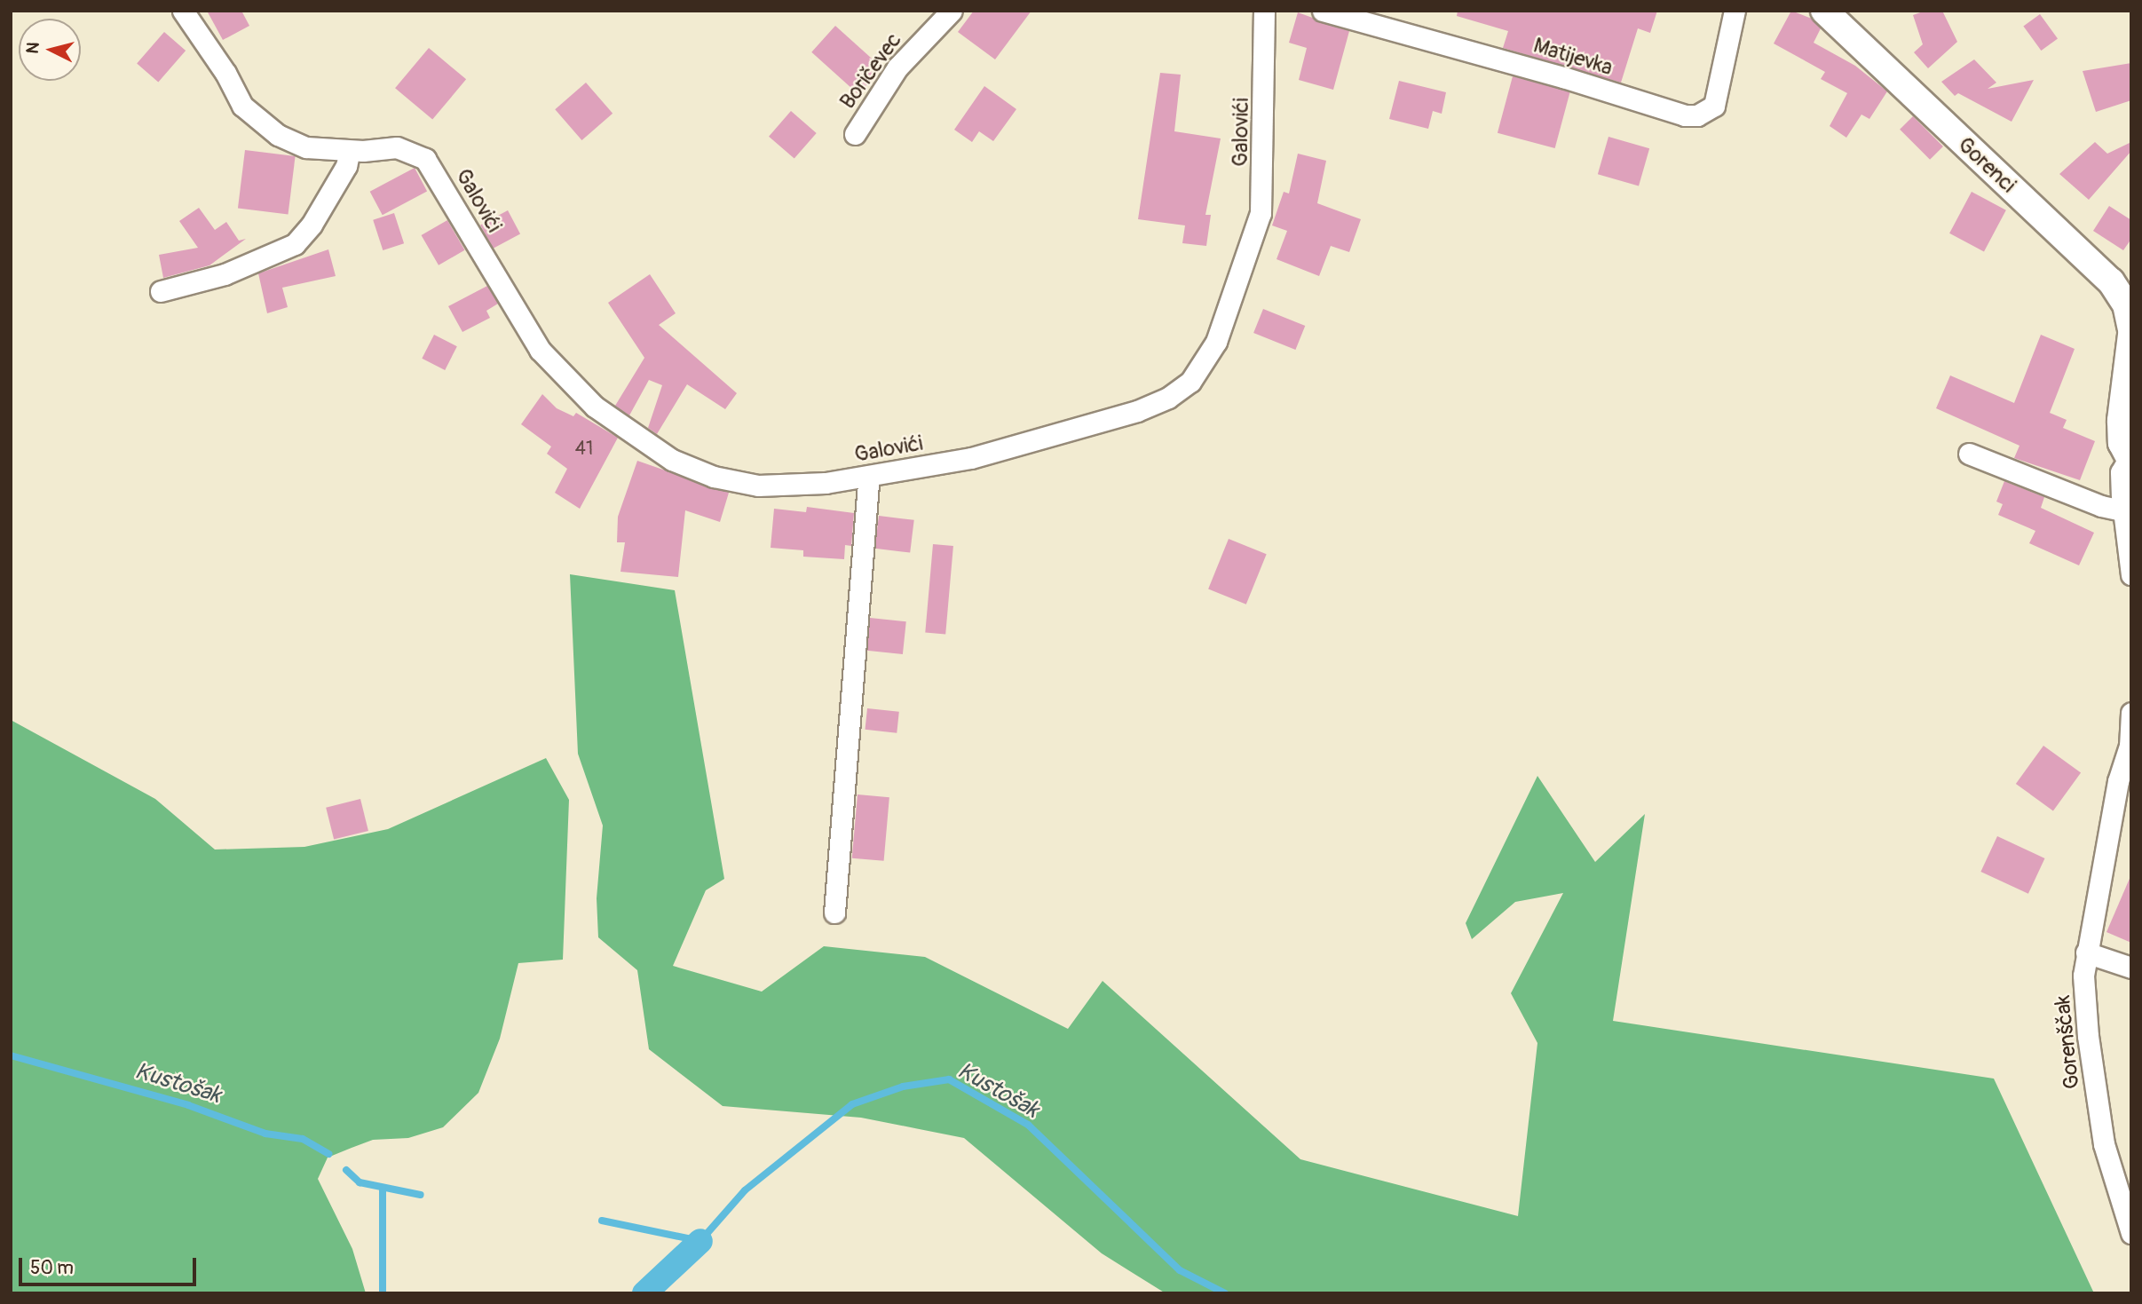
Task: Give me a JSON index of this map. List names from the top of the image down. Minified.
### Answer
{"streets":{"street":["Matijevka","Boričevec","Galovići","Gorenci","Gorenščak"]},"water":["Kustošak"],"house_numbers":["41"],"scale_bar":"50 m","north":"left"}
